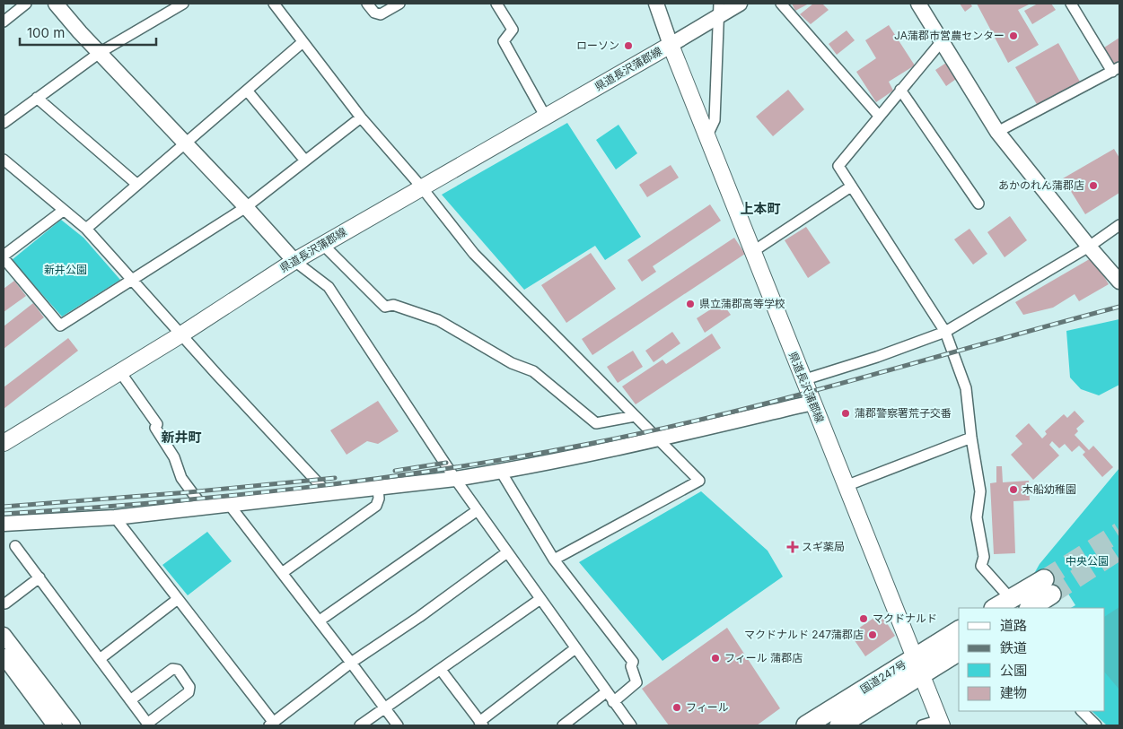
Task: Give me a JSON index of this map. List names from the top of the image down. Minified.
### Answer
{"streets":{"highway":["国道247号"],"main road":["県道長沢蒲郡線"]},"crossings":[["県道長沢蒲郡線","国道247号"]],"districts":["上本町","新井町"],"parks":["新井公園","中央公園"],"places":{"other":["JA蒲郡市営農センター","ローソン","あかのれん蒲郡店","県立蒲郡高等学校","蒲郡警察署荒子交番","木船幼稚園","マクドナルド","マクドナルド 247蒲郡店","フィール 蒲郡店","フィール"],"health":["スギ薬局"]},"legend":["道路","鉄道","公園","建物"],"scale_bar":"100 m"}
